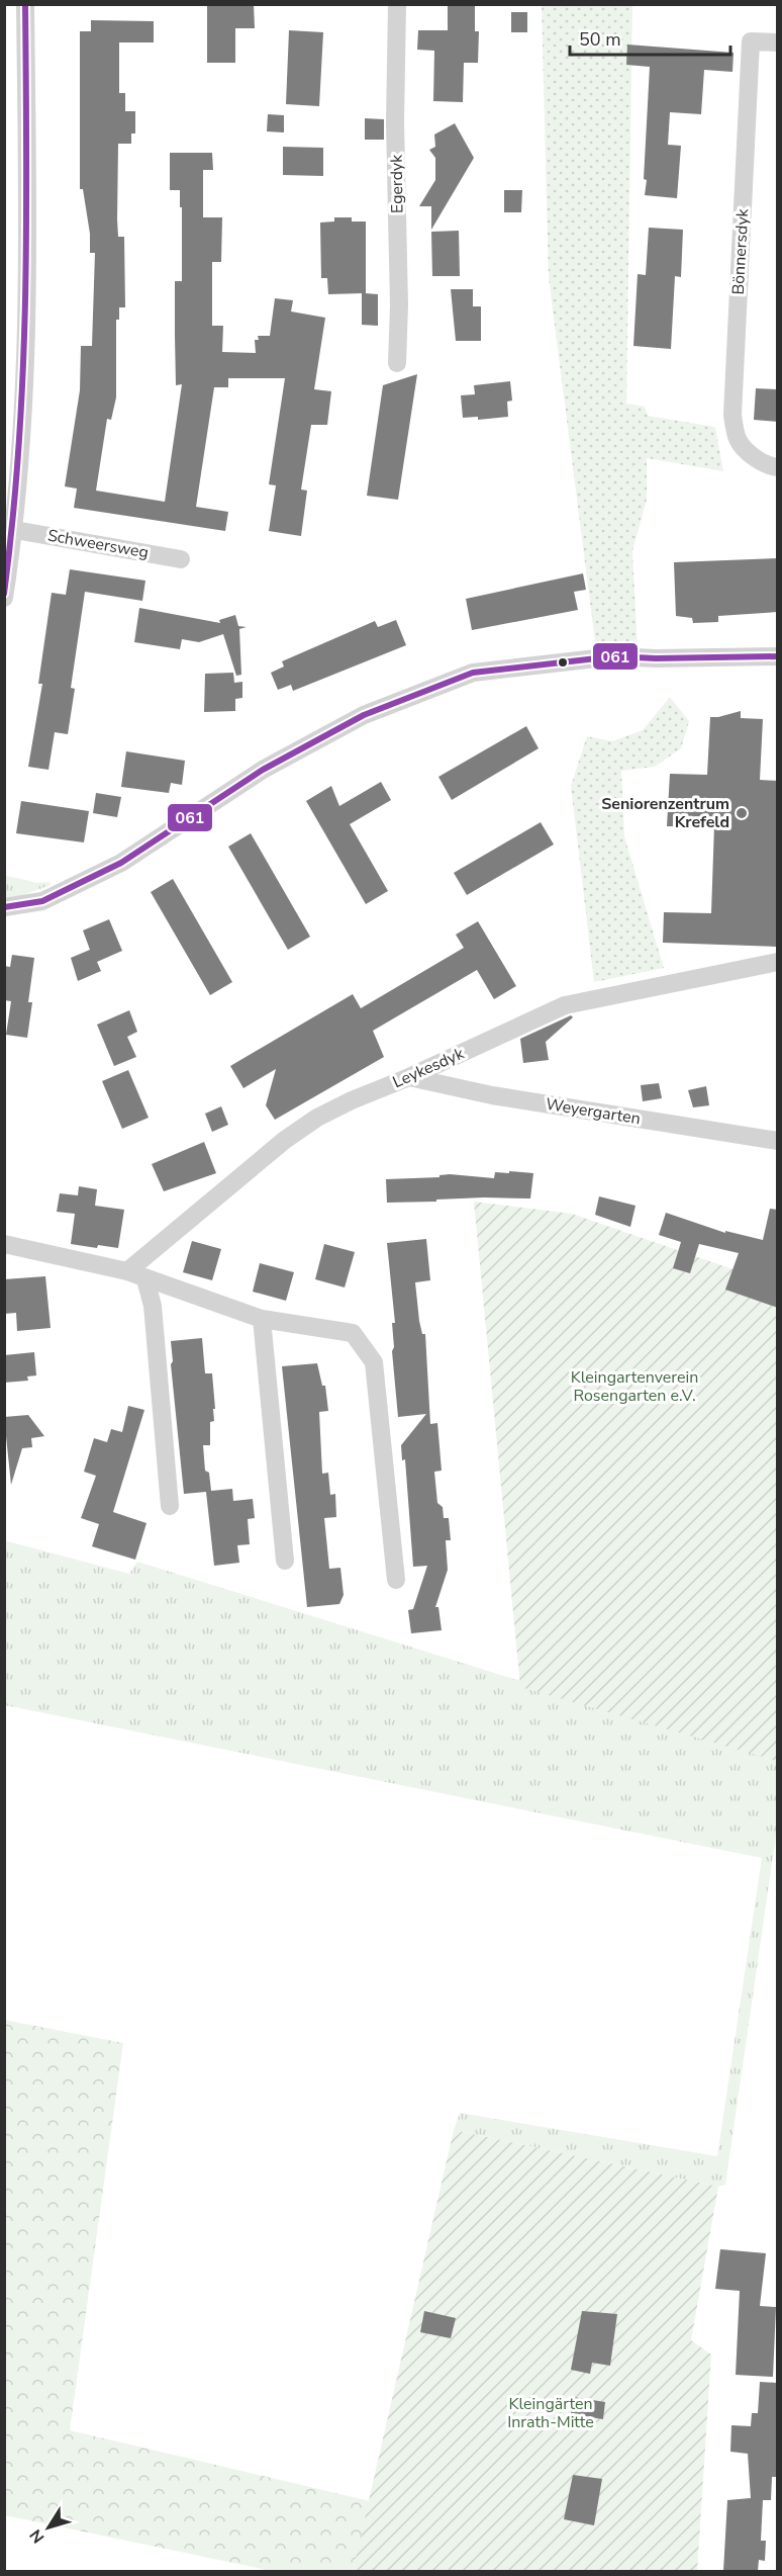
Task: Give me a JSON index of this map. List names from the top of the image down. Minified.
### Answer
{"streets":{"street":["Egerdyk","Bönnersdyk","Schweersweg","Leykesdyk","Weyergarten"]},"crossings":[["Leykesdyk","Weyergarten"]],"parks":["Kleingartenverein Rosengarten e.V.","Kleingärten Inrath-Mitte"],"places":["Seniorenzentrum Krefeld"],"lines":["transit line 061"],"scale_bar":"50 m","north":"bottom left"}
